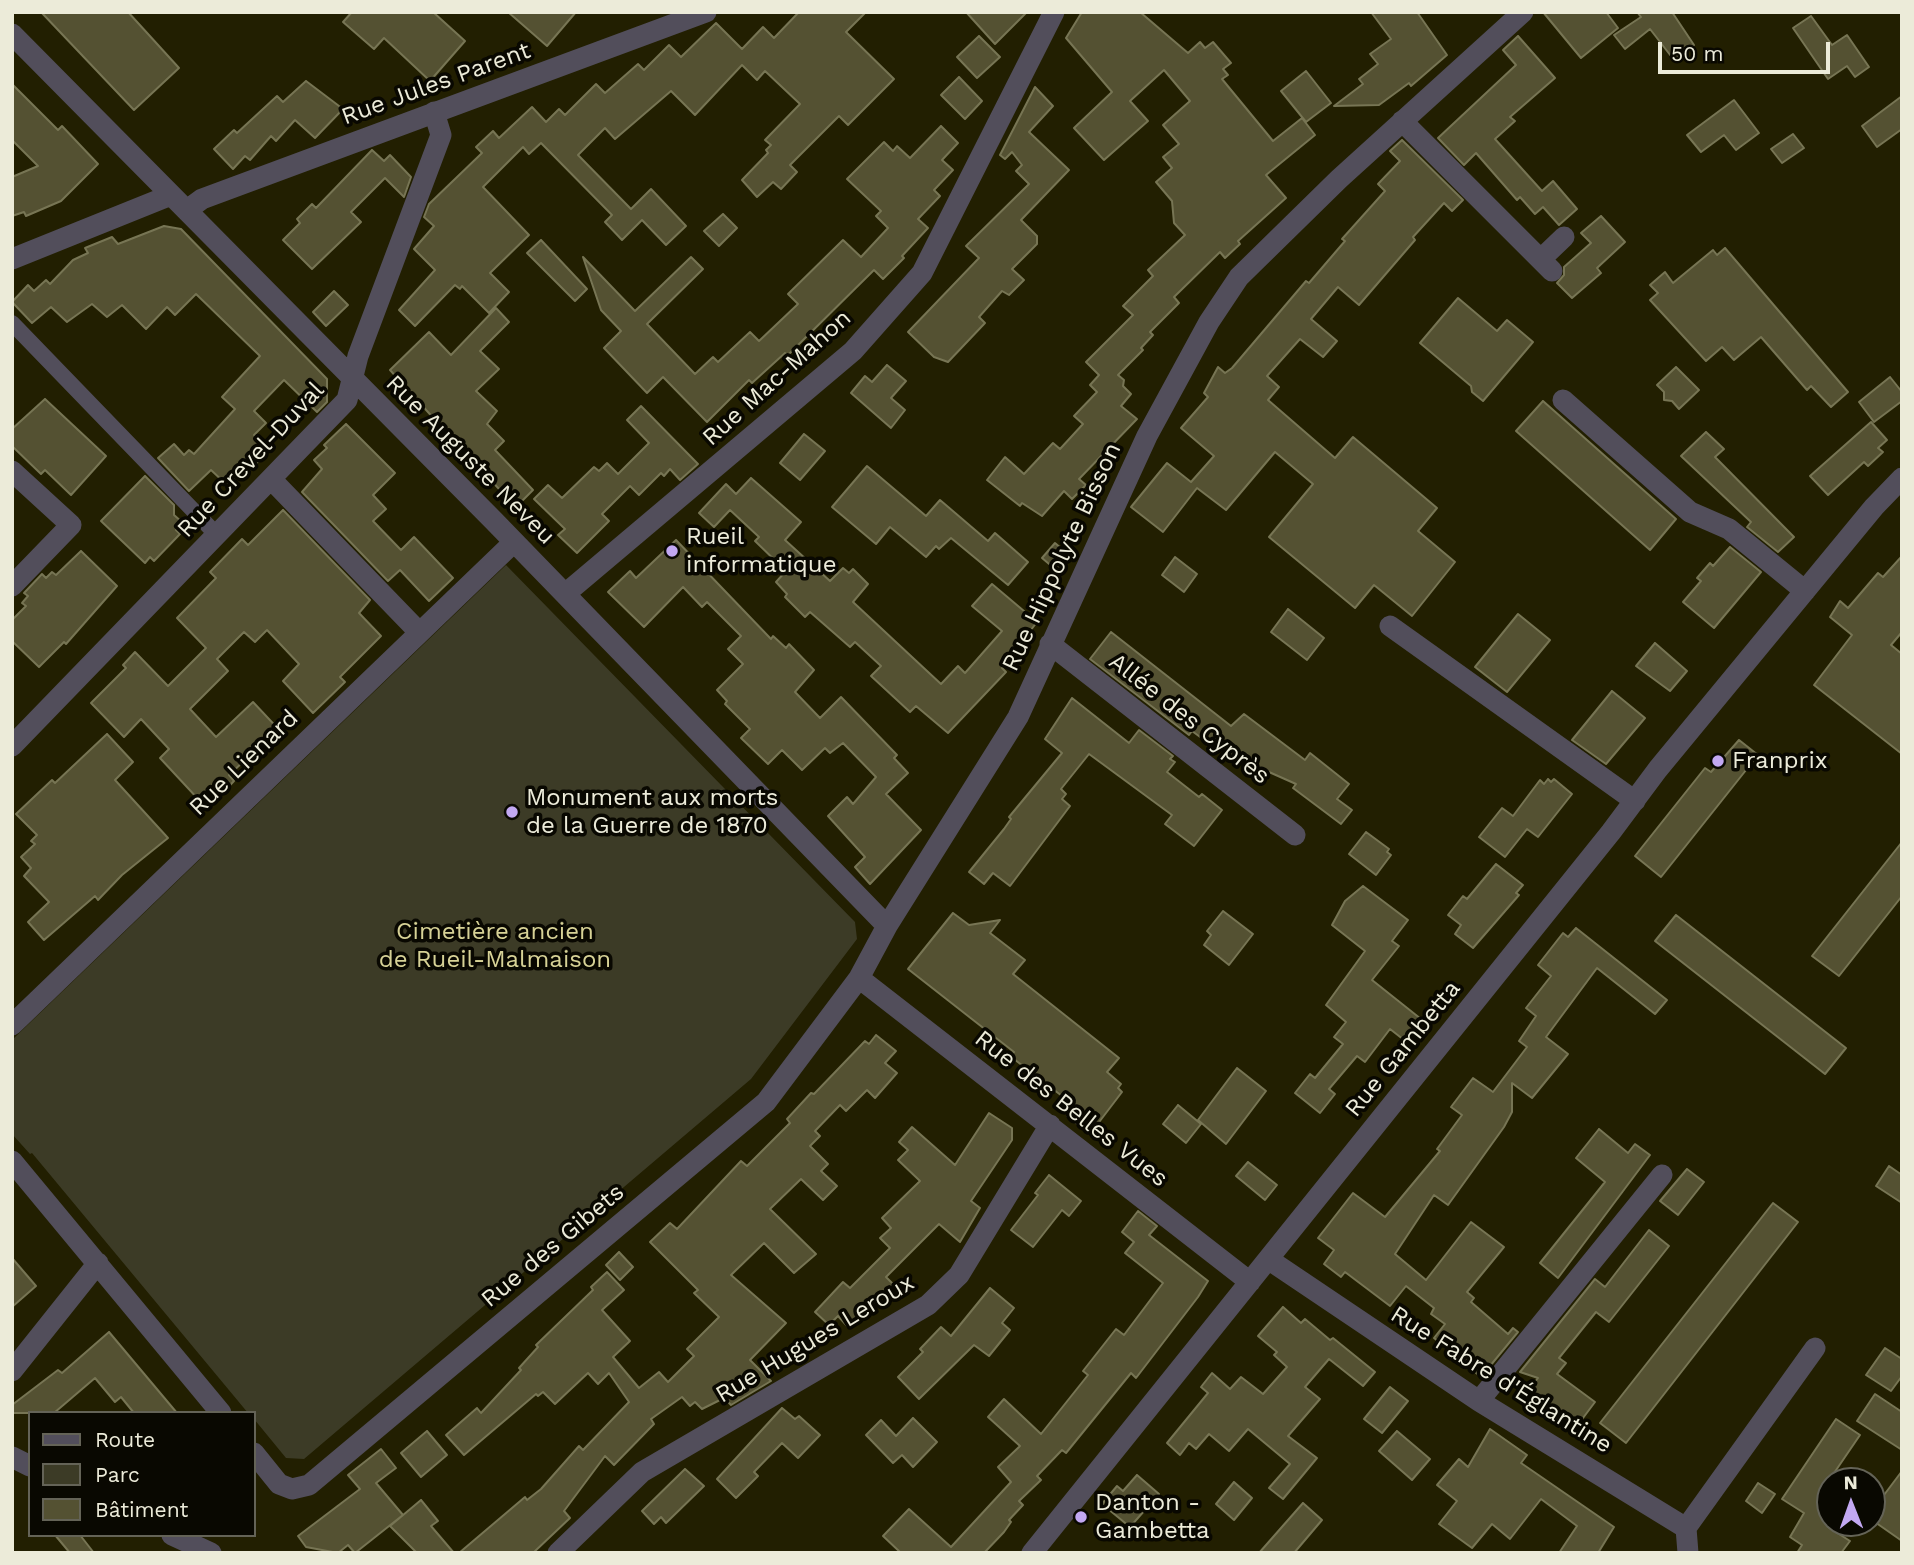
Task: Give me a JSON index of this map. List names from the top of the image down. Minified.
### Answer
{"streets":{"street":["Rue Jules Parent","Rue Mac-Mahon","Rue Crevel-Duval","Rue Auguste Neveu","Rue Hippolyte Bisson","Allée des Cyprès","Rue Lienard","Rue Gambetta","Rue des Belles Vues","Rue des Gibets","Rue Hugues Leroux","Rue Fabre d'Églantine"]},"crossings":[["Rue Jules Parent","Rue Crevel-Duval"],["Rue Jules Parent","Rue Auguste Neveu"],["Rue Mac-Mahon","Rue Auguste Neveu"],["Rue Crevel-Duval","Rue Auguste Neveu"],["Rue Auguste Neveu","Rue Hippolyte Bisson"],["Rue Auguste Neveu","Rue Lienard"],["Rue Hippolyte Bisson","Allée des Cyprès"],["Rue Hippolyte Bisson","Rue des Belles Vues"],["Rue Hippolyte Bisson","Rue des Gibets"],["Rue Gambetta","Rue des Belles Vues"],["Rue Gambetta","Rue Fabre d'Églantine"],["Rue des Belles Vues","Rue des Gibets"],["Rue des Belles Vues","Rue Hugues Leroux"]],"parks":["Cimetière ancien de Rueil-Malmaison"],"places":["Rueil informatique","Franprix","Monument aux morts de la Guerre de 1870","Danton - Gambetta"],"legend":["Route","Parc","Bâtiment"],"scale_bar":"50 m","north":"top"}
